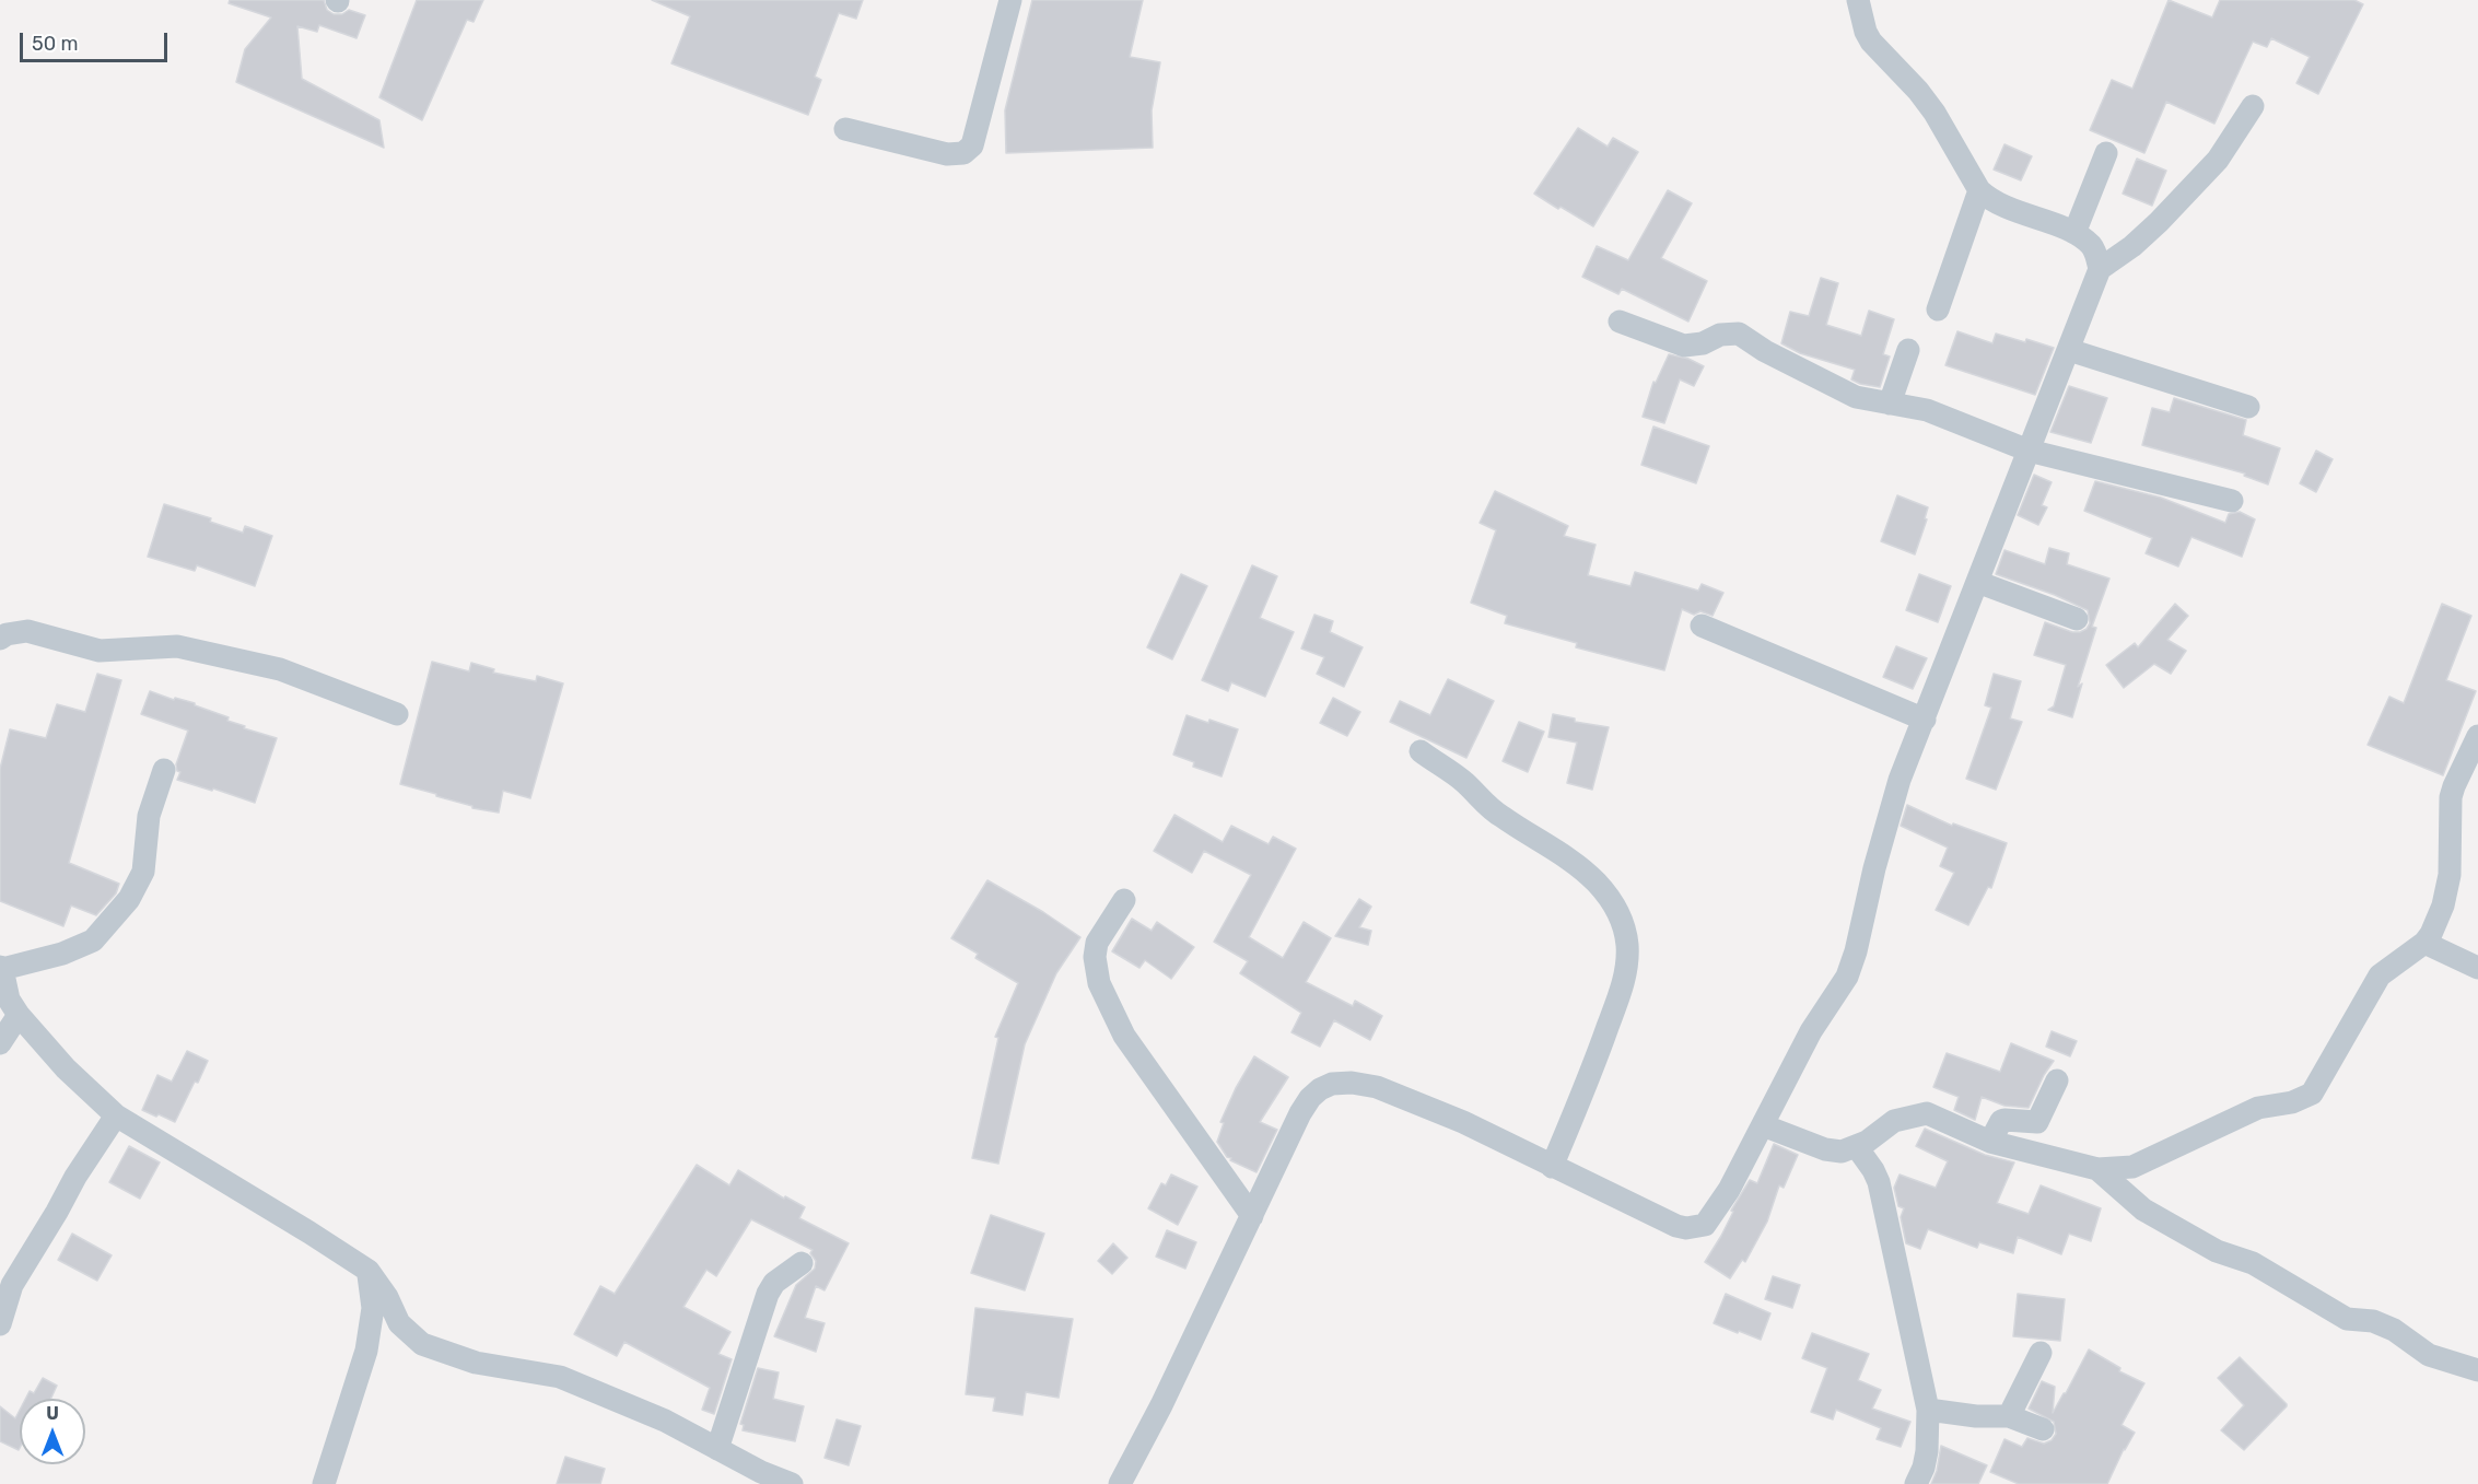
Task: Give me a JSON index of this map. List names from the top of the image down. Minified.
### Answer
{"scale_bar":"50 m","north":"top"}
